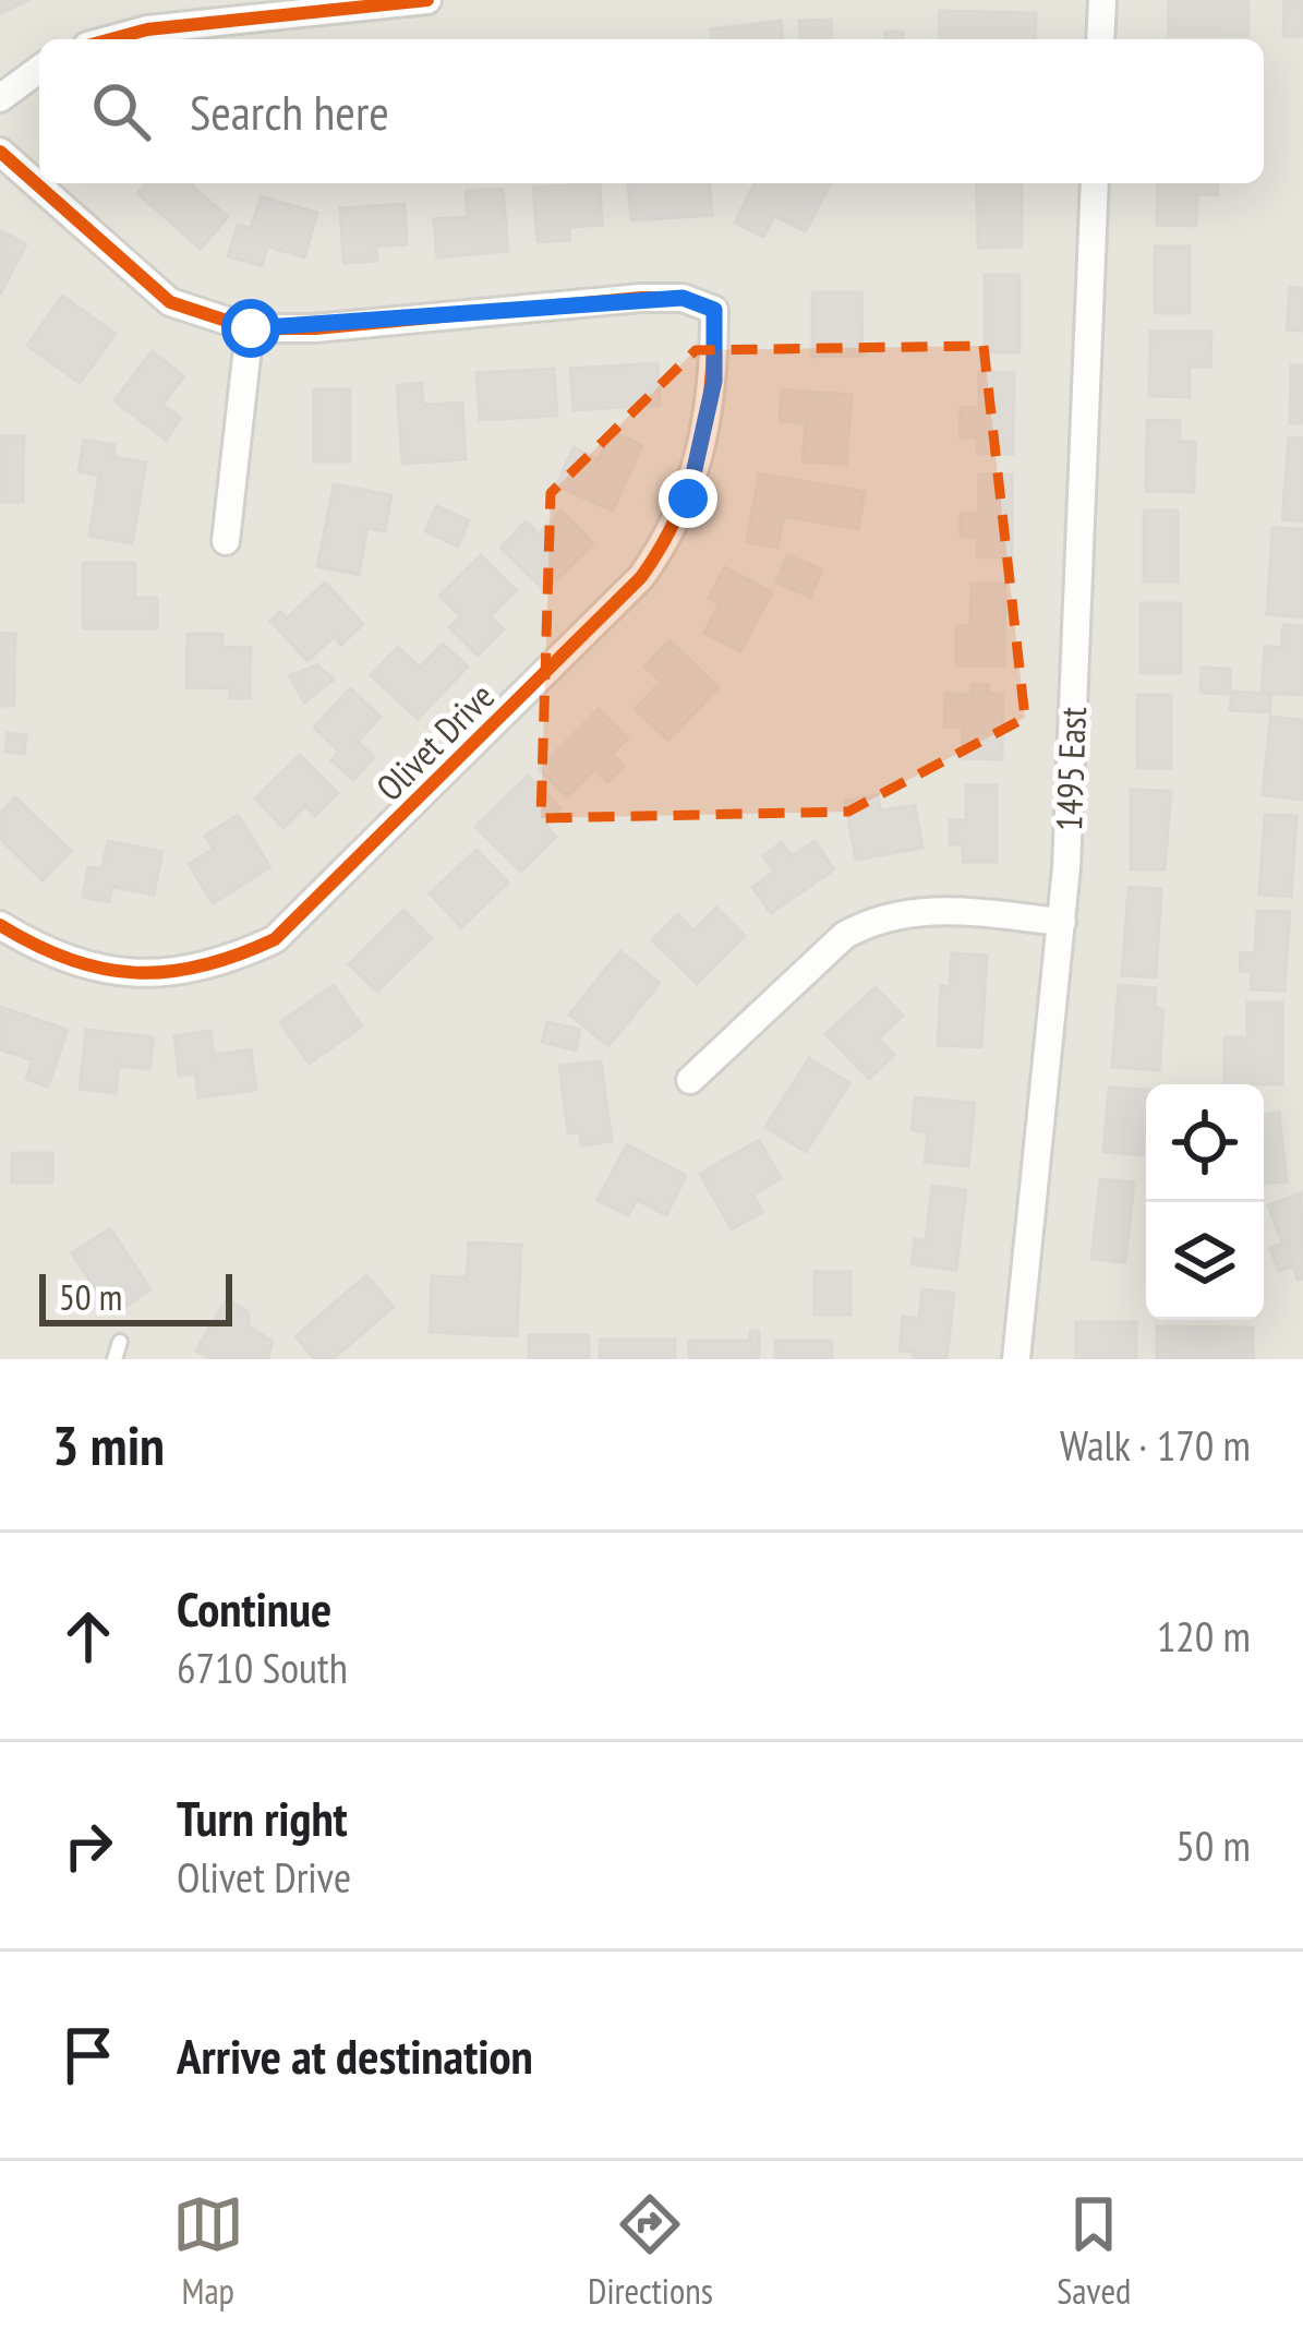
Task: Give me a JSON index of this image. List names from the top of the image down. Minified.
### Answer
{"streets":{"street":["Olivet Drive","1495 East"]},"scale_bar":"50 m","page":{"search":"Search here","scale":"50 m","heading":["3 min","Walk · 170 m"],"list":[["Continue","6710 South","120 m"],["Turn right","Olivet Drive","50 m"],"Arrive at destination"],"nav":["Map","Directions","Saved"]}}
